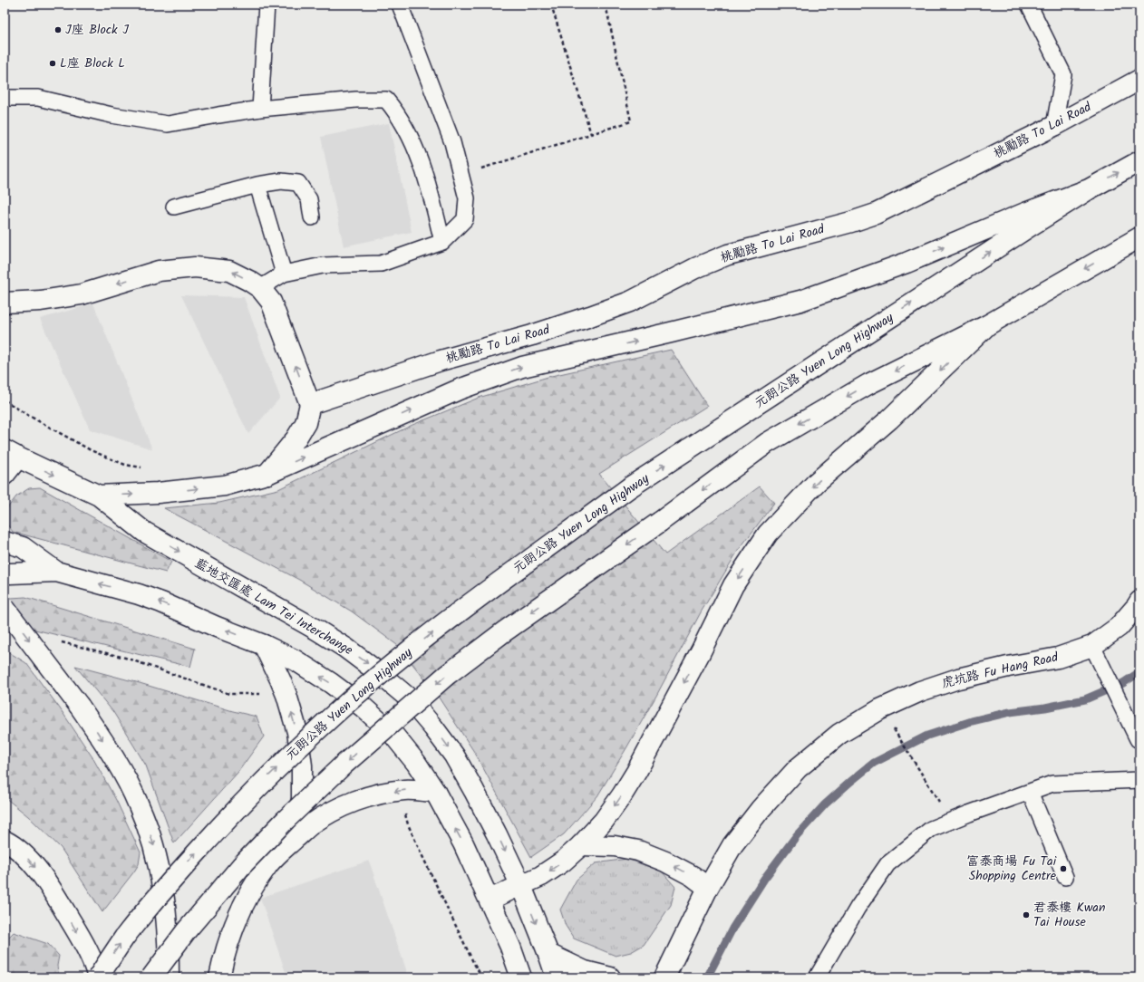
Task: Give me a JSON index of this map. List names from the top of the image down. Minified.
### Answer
{"streets":{"main road":["桃勵路 To Lai Road","元朗公路 Yuen Long Highway","藍地交匯處 Lam Tei Interchange","虎坑路 Fu Hang Road"]},"crossings":[["元朗公路 Yuen Long Highway","藍地交匯處 Lam Tei Interchange"]],"one_way":["藍地交匯處 Lam Tei Interchange"],"places":["J座 Block J","L座 Block L","富泰商場 Fu Tai Shopping Centre","君泰樓 Kwan Tai House"]}
